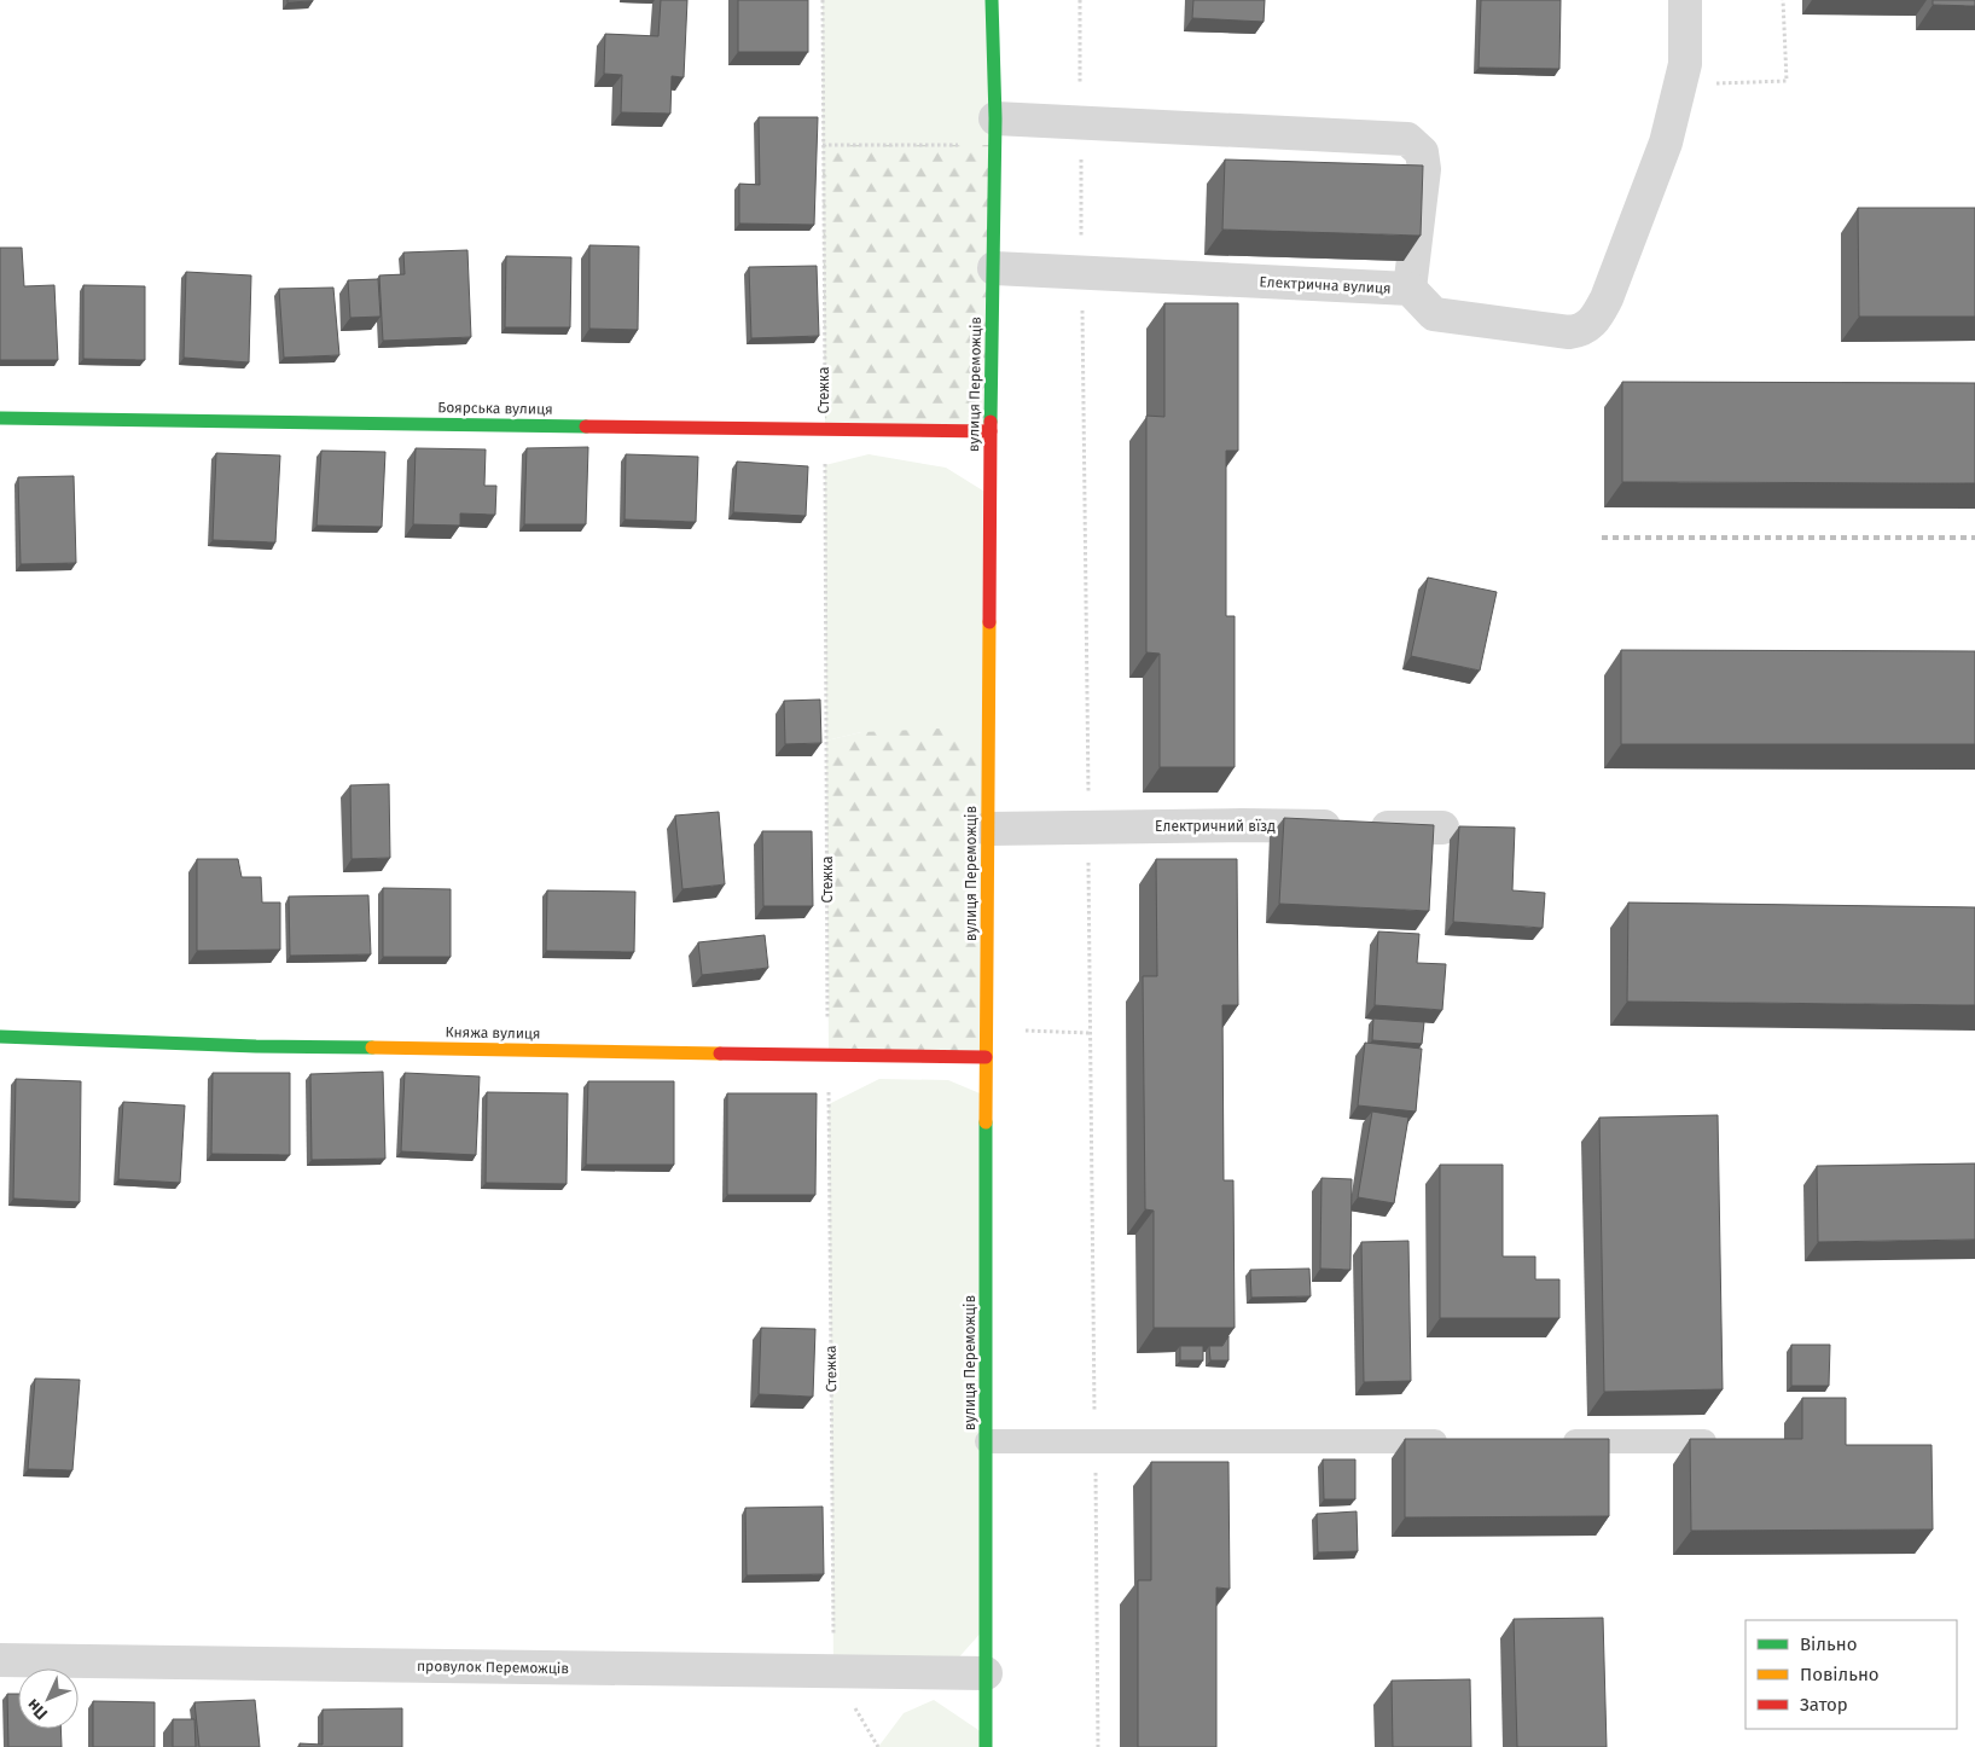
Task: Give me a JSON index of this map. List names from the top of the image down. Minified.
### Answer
{"streets":{"street":["Електрична вулиця","вулиця Переможців","Боярська вулиця","Електричний вїзд","Княжа вулиця","провулок Переможців"],"path":["Стежка"]},"crossings":[["Електрична вулиця","вулиця Переможців"],["вулиця Переможців","Боярська вулиця"],["вулиця Переможців","Електричний вїзд"],["вулиця Переможців","Княжа вулиця"],["вулиця Переможців","провулок Переможців"],["Стежка","Боярська вулиця"],["Стежка","Княжа вулиця"],["Стежка","провулок Переможців"]],"legend":["Вільно","Повільно","Затор"],"north":"bottom left"}
